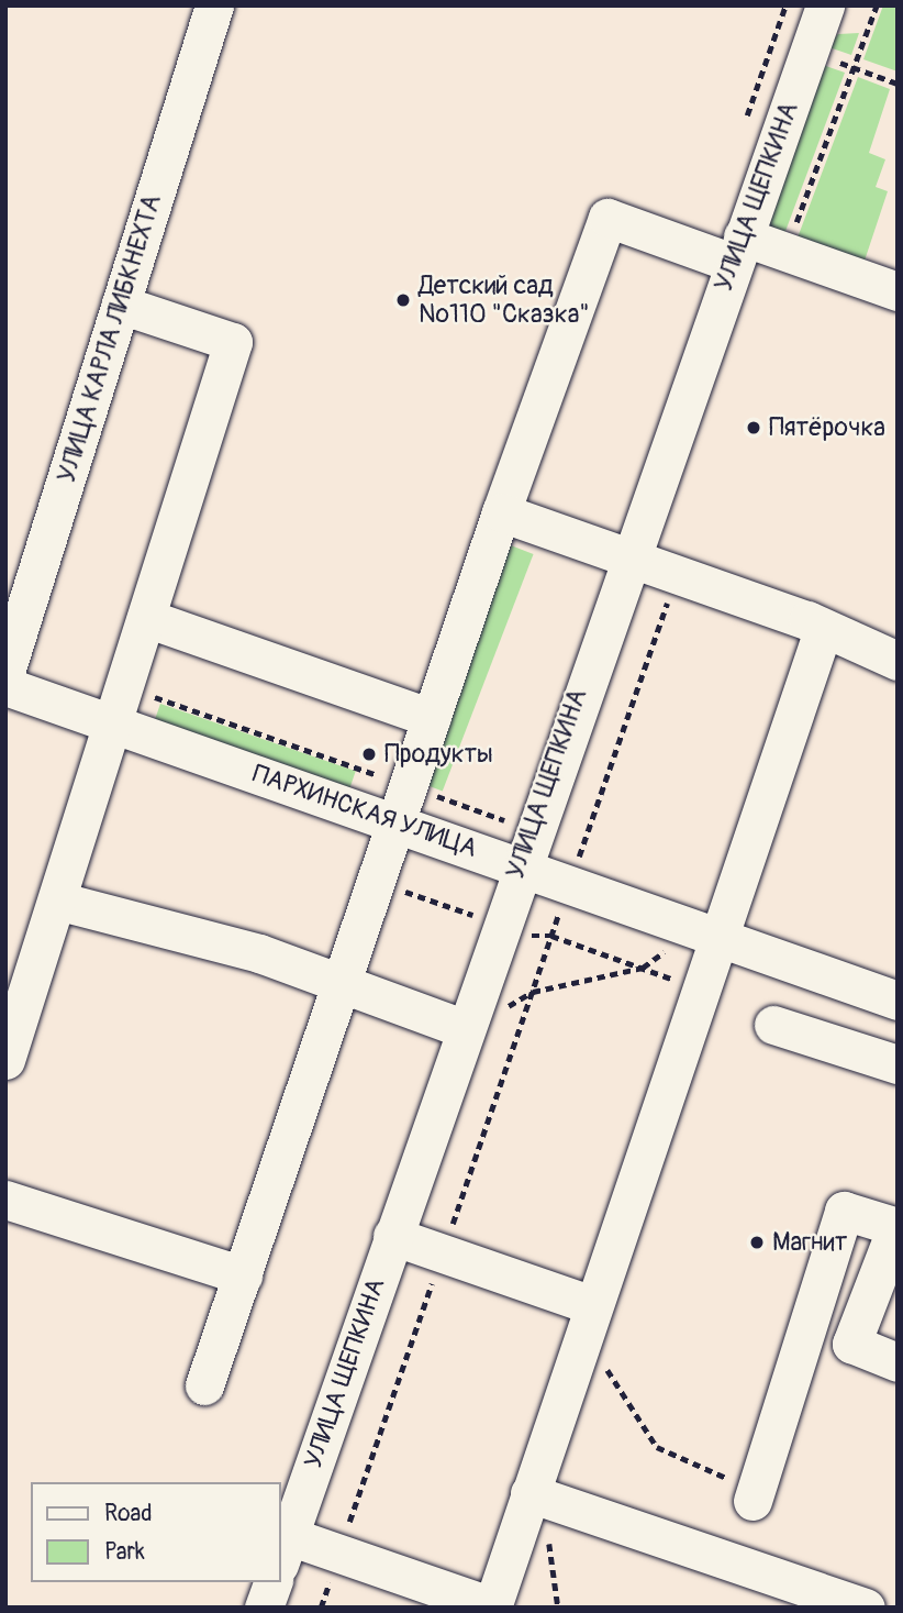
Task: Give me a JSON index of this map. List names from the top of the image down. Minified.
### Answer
{"streets":{"street":["УЛИЦА ЩЕПКИНА","УЛИЦА КАРЛА ЛИБКНЕХТА","ПАРХИНСКАЯ УЛИЦА"]},"crossings":[["УЛИЦА ЩЕПКИНА","ПАРХИНСКАЯ УЛИЦА"]],"places":["Детский сад №110 \"Сказка\"","Пятёрочка","Продукты","Магнит"],"legend":["Road","Park"]}
